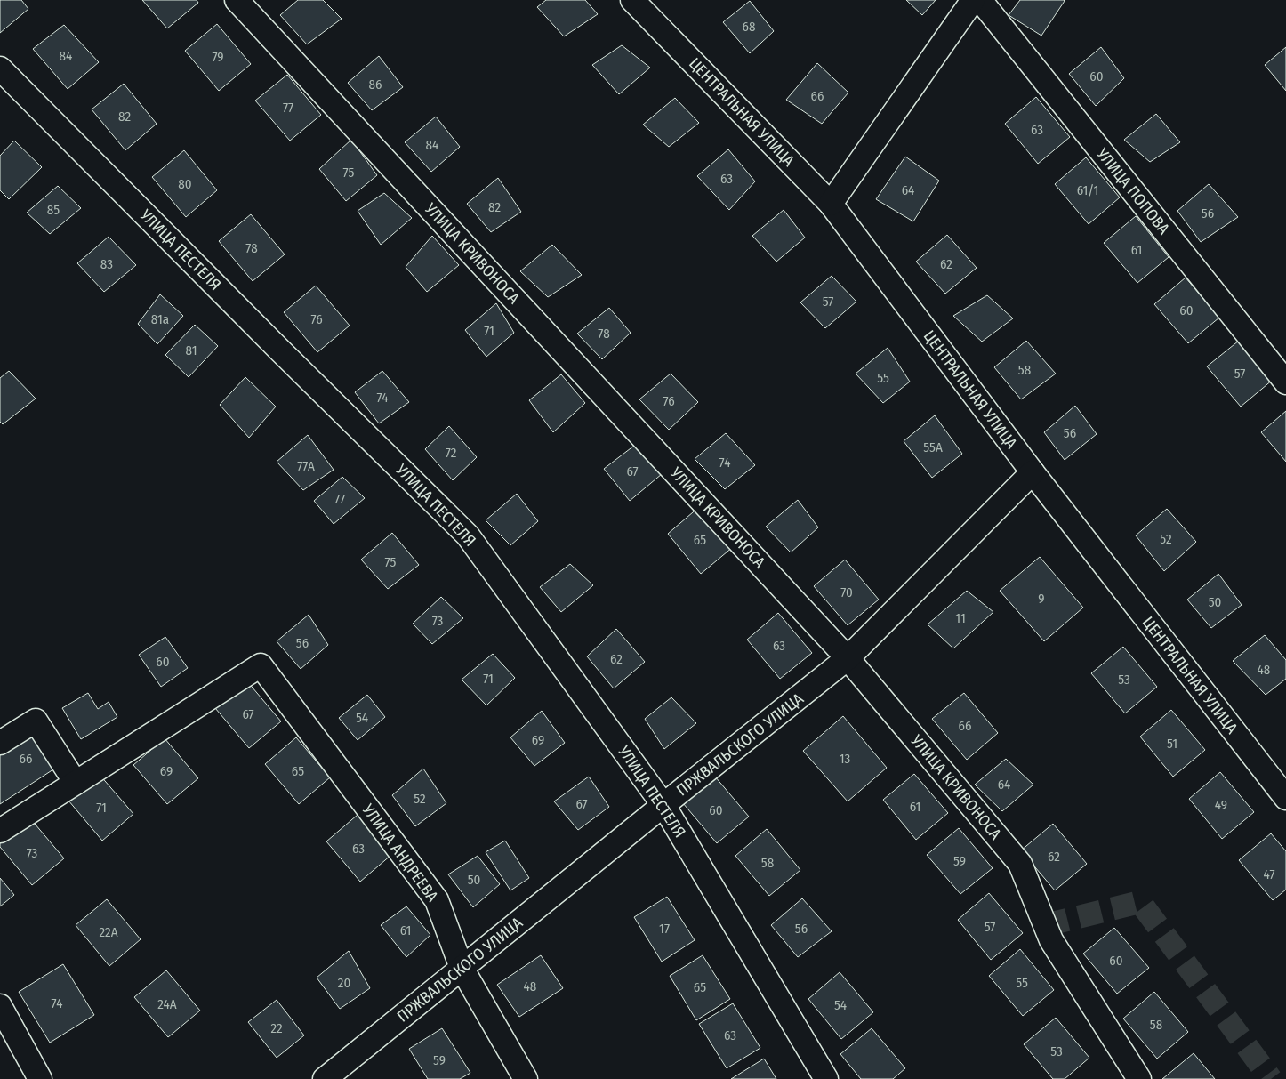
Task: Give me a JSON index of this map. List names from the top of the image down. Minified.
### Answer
{"streets":{"street":["ЦЕНТРАЛЬНАЯ УЛИЦА","УЛИЦА ПОПОВА","УЛИЦА ПЕСТЕЛЯ","УЛИЦА КРИВОНОСА","ПРЖВАЛЬСКОГО УЛИЦА","УЛИЦА АНДРЕЕВА"]},"crossings":[["ЦЕНТРАЛЬНАЯ УЛИЦА","ПРЖВАЛЬСКОГО УЛИЦА"],["УЛИЦА ПЕСТЕЛЯ","ПРЖВАЛЬСКОГО УЛИЦА"],["УЛИЦА КРИВОНОСА","ПРЖВАЛЬСКОГО УЛИЦА"],["ПРЖВАЛЬСКОГО УЛИЦА","УЛИЦА АНДРЕЕВА"]],"house_numbers":["68","84","79","60","86","66","77","82","63","84","75","63","80","64","61/1","82","85","56","78","61","83","62","57","60","81а","76","71","78","81","58","57","55","74","76","56","55А","72","74","77А","67","77","52","65","75","70","9","50","11","73","56","63","62","60","48","71","53","67","54","66","69","51","66","13","69","65","64","52","67","49","61","71","60","63","73","62","59","58","47","50","57","17","56","61","22А","60","20","55","48","65","74","24А","54","58","22","63","53","59"]}
